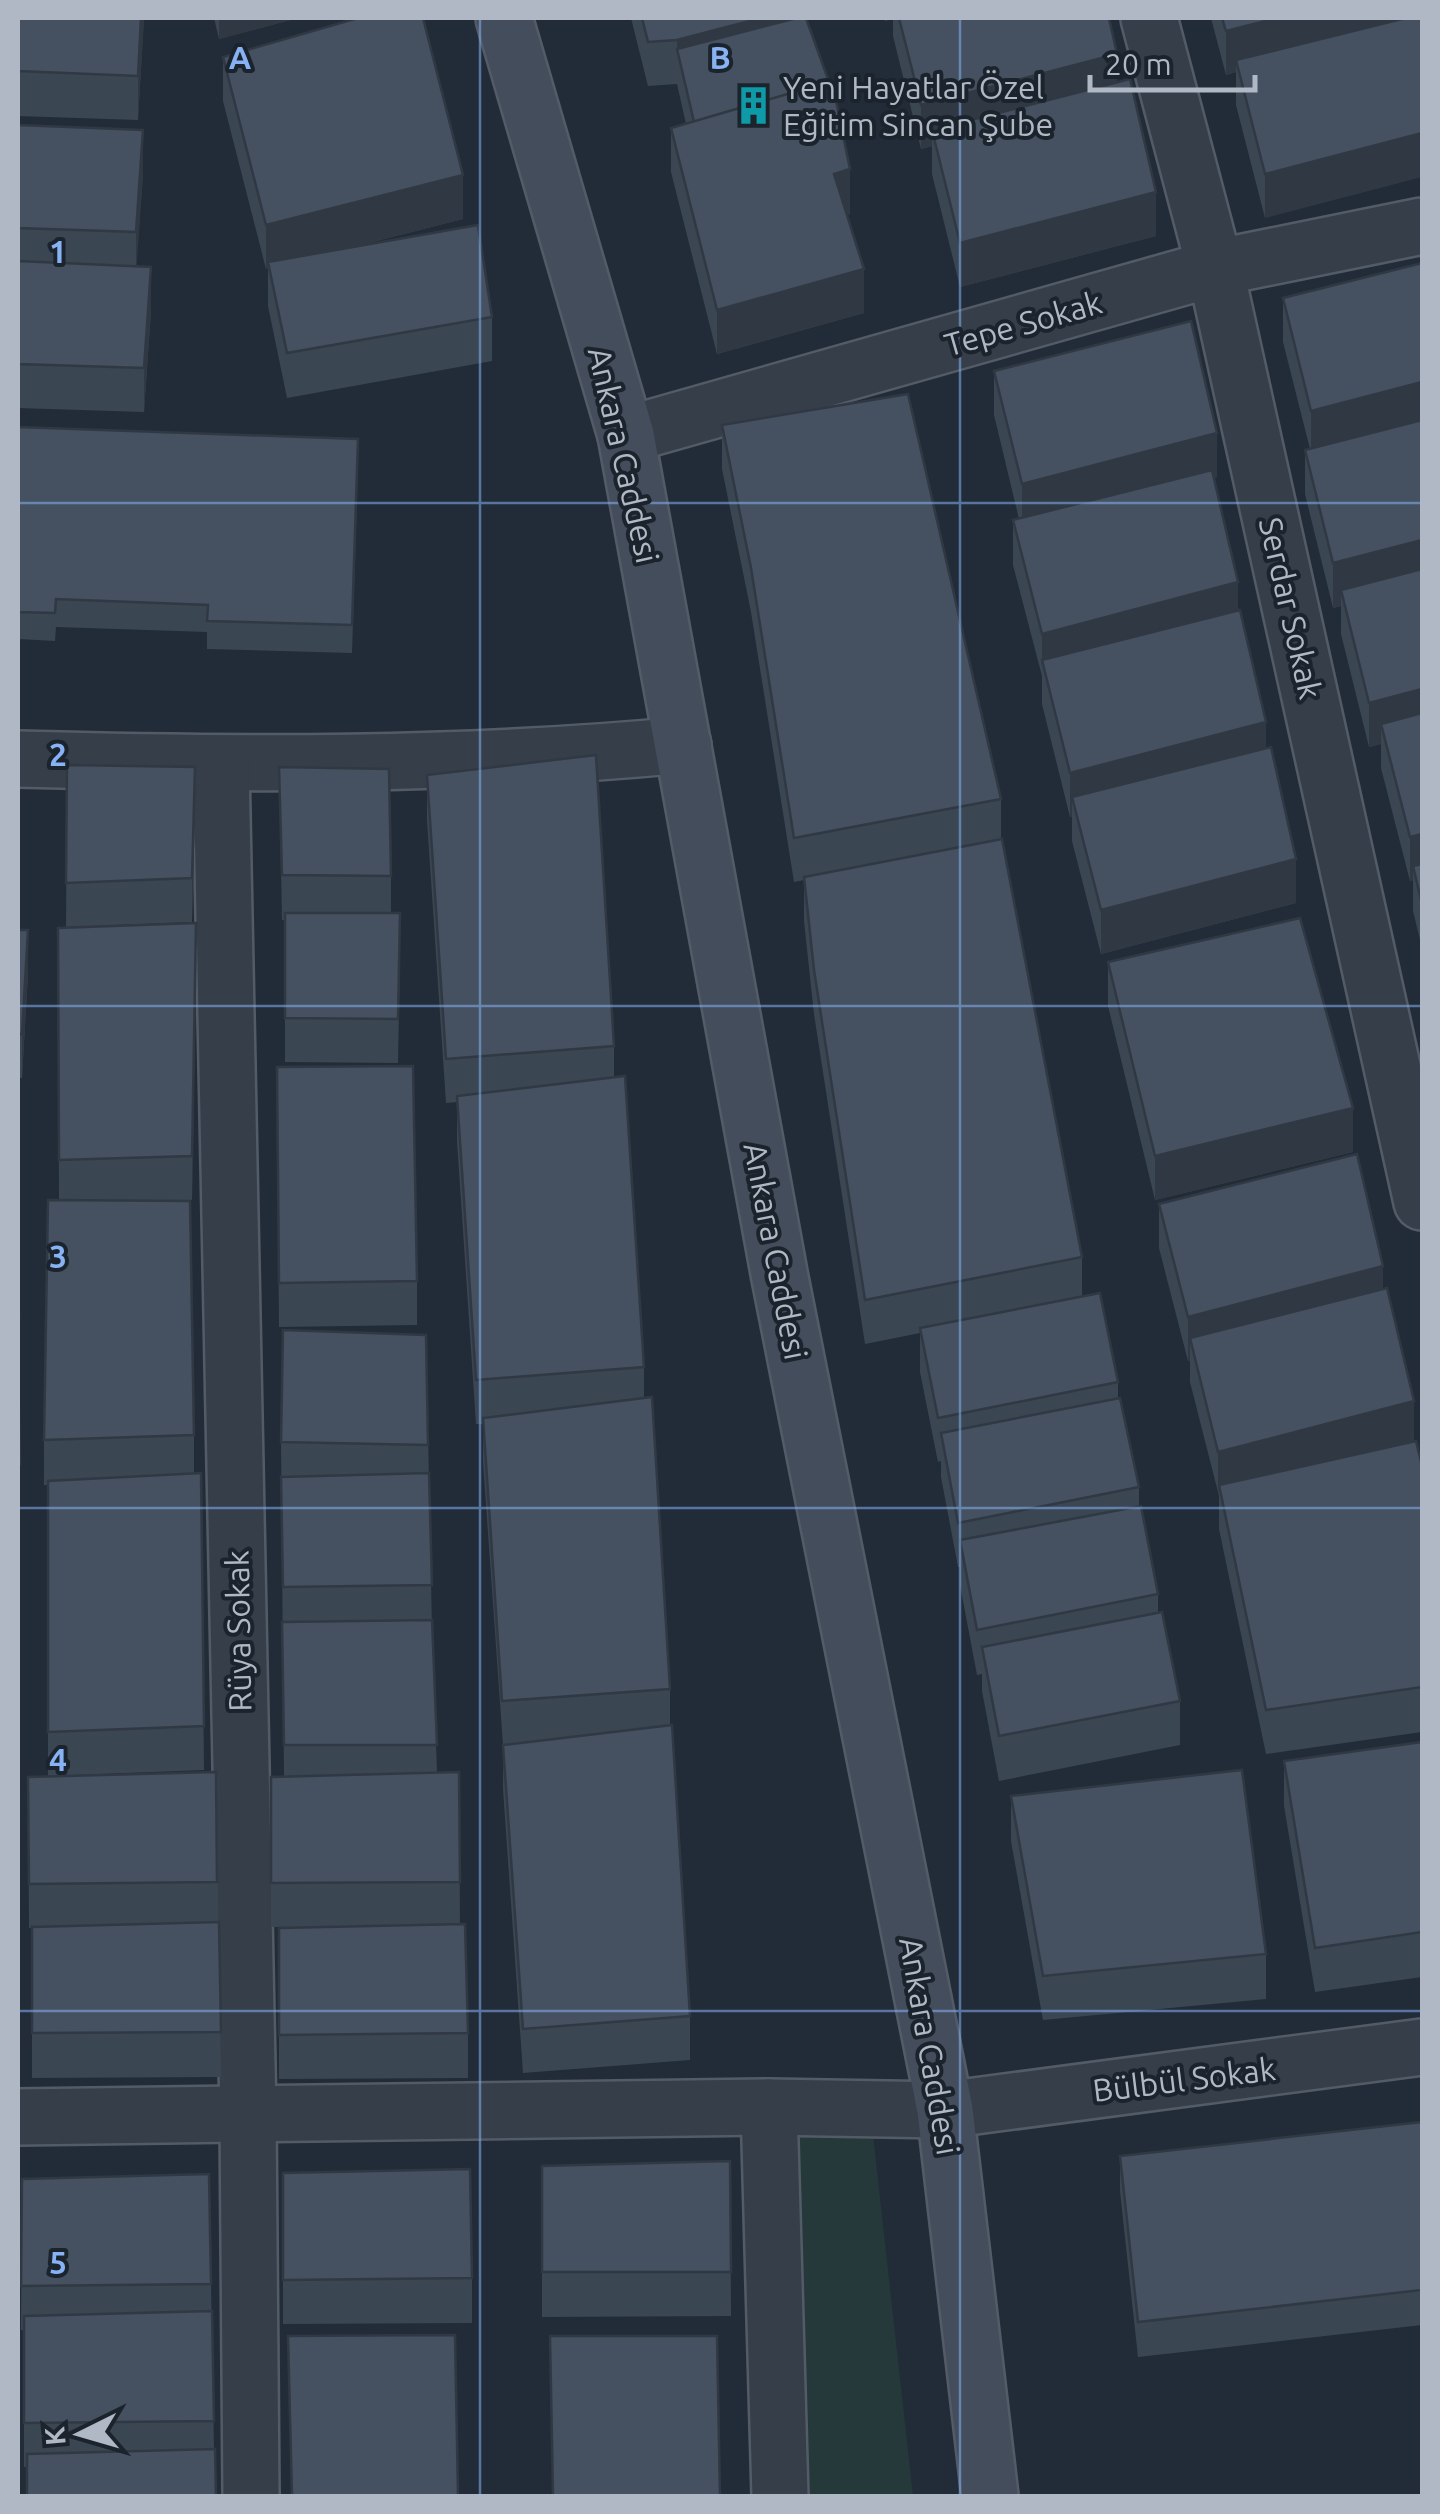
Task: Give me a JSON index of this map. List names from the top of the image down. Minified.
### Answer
{"streets":{"main road":["Ankara Caddesi"],"street":["Tepe Sokak","Serdar Sokak","Rüya Sokak","Bülbül Sokak"]},"crossings":[["Tepe Sokak","Ankara Caddesi"],["Tepe Sokak","Serdar Sokak"],["Ankara Caddesi","Bülbül Sokak"],["Rüya Sokak","Bülbül Sokak"]],"places":{"building":["Yeni Hayatlar Özel Eğitim Sincan Şube"]},"scale_bar":"20 m","north":"left","grid":{"columns":["A","B"],"rows":["1","2","3","4","5"]}}
